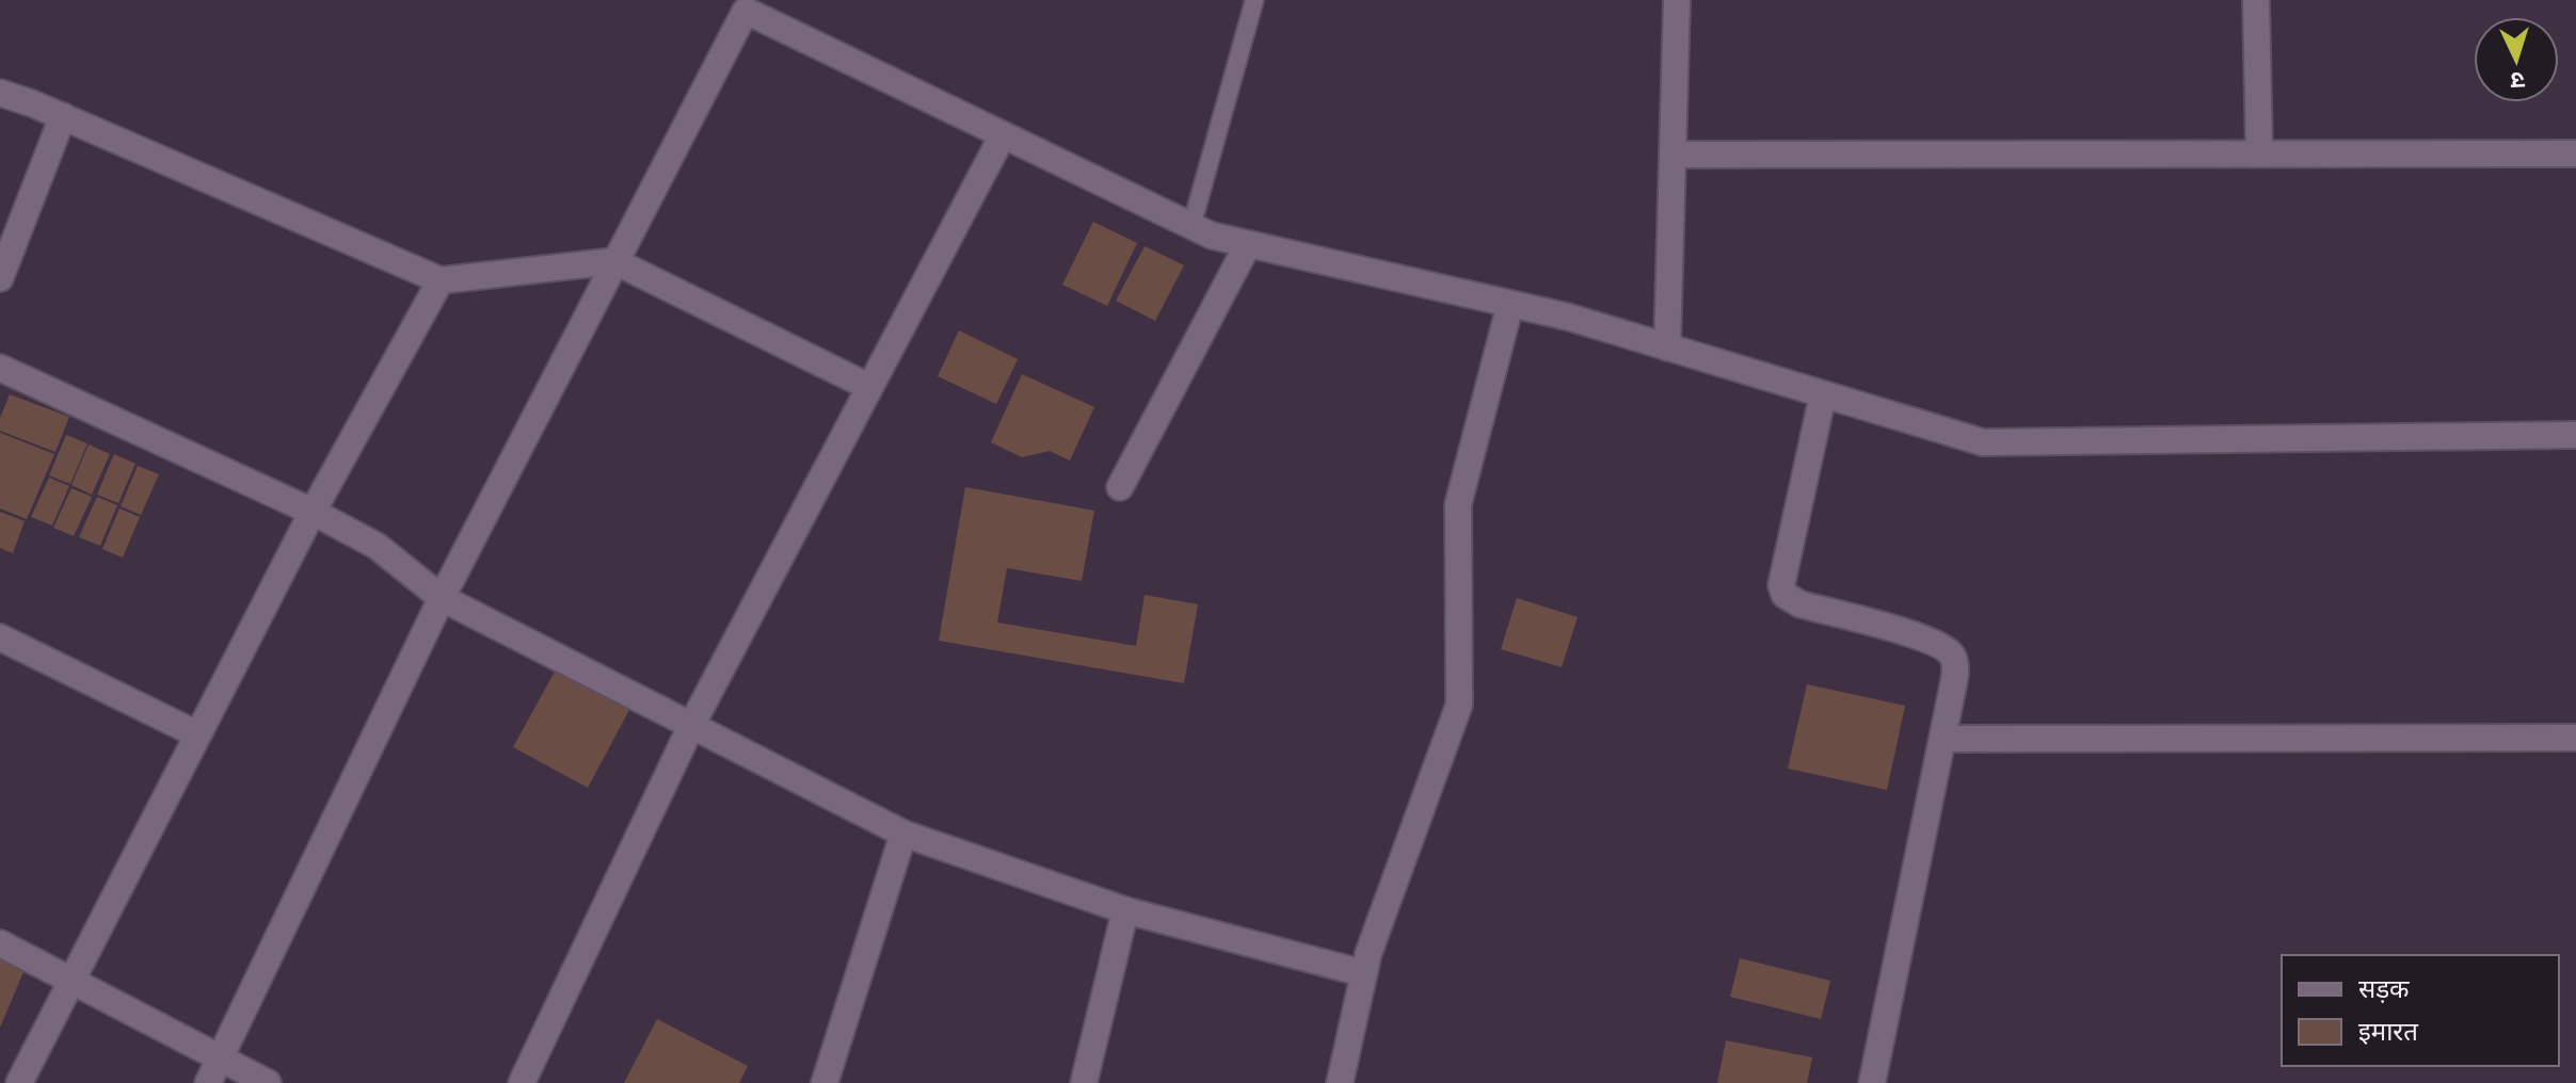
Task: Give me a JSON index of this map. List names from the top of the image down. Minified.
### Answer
{"legend":["सड़क","इमारत"],"north":"bottom"}
